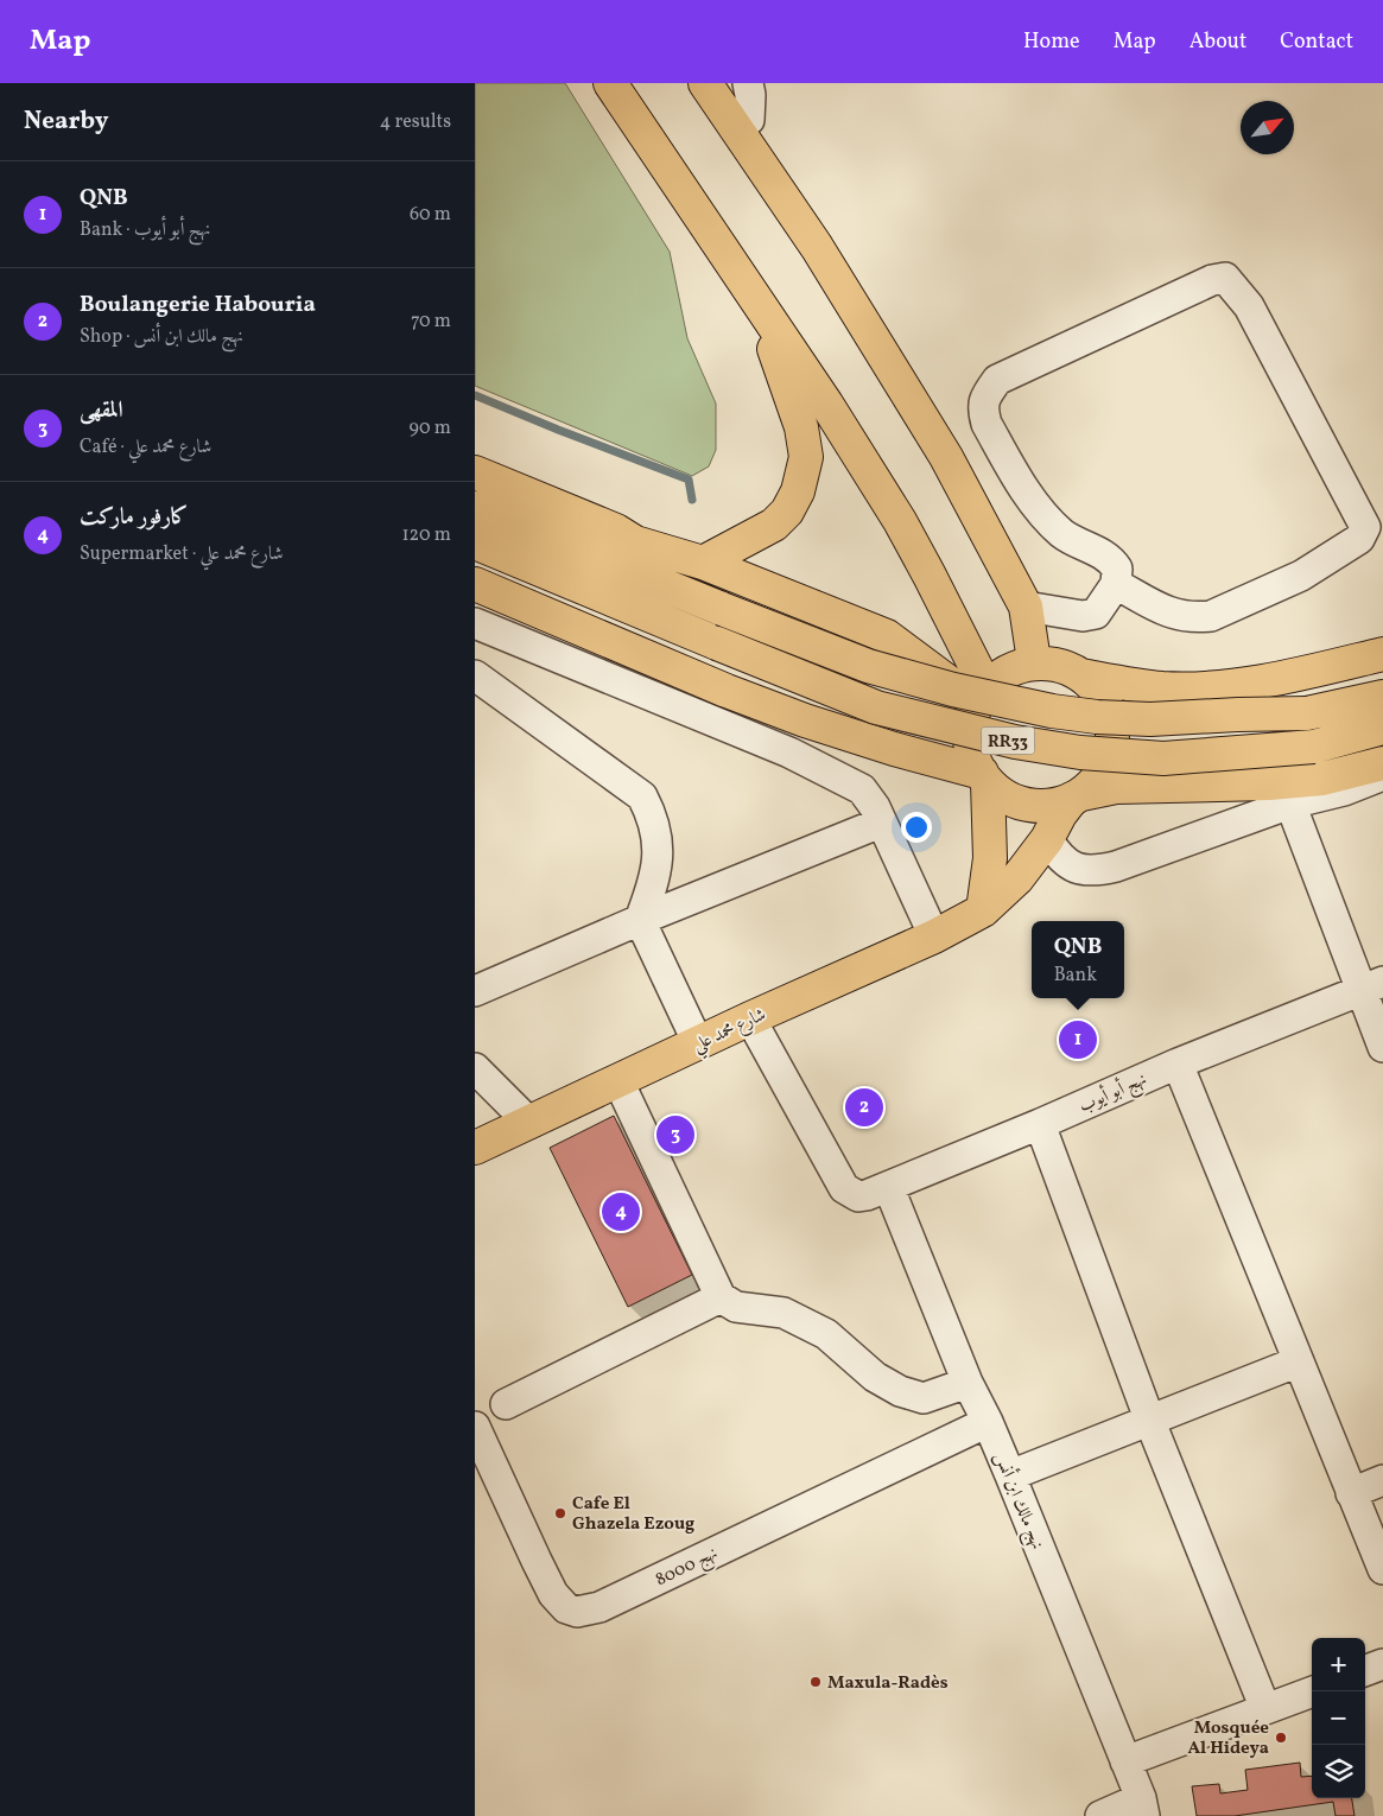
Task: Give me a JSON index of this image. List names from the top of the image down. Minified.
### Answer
{"streets":{"main road":["RR33","شارع محمد علي"],"street":["نهج أبو أيوب","نهج مالك ابن أنس","نهج 8000"]},"crossings":[["شارع محمد علي","نهج أبو أيوب"],["نهج أبو أيوب","نهج مالك ابن أنس"],["نهج مالك ابن أنس","نهج 8000"]],"places":["Cafe El Ghazela Ezoug","Maxula-Radès","Mosquée Al Hideya"],"north":"top right","page":{"header":"Map","nav":["Home","Map","About","Contact"],"heading":["Nearby","4 results"],"list":[{"mark":"1","name":"QNB","note":"Bank · نهج أبو أيوب","value":"60 m"},{"mark":"2","name":"Boulangerie Habouria","note":"Shop · نهج مالك ابن أنس","value":"70 m"},{"mark":"3","name":"المقهى","note":"Café · شارع محمد علي","value":"90 m"},{"mark":"4","name":"كارفور ماركت","note":"Supermarket · شارع محمد علي","value":"120 m"}],"popup":["QNB","Bank"],"pins":["1","2","3","4"],"map_buttons":["+","−"]}}
